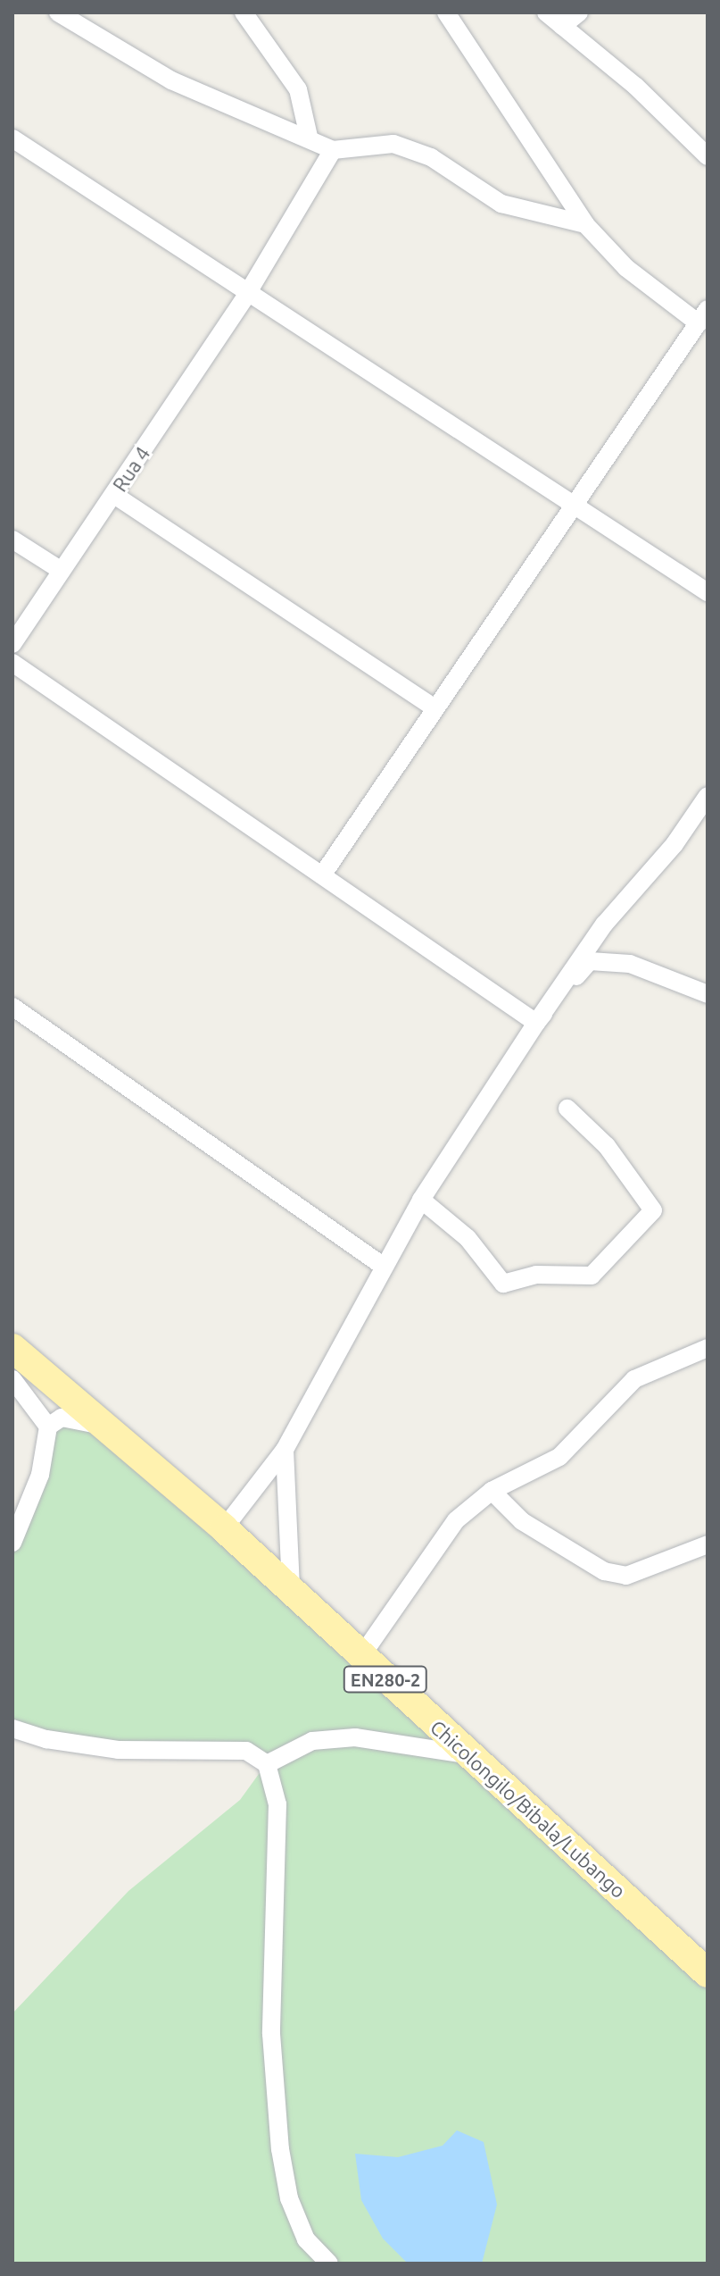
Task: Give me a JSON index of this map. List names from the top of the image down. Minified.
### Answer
{"streets":{"main road":["EN280-2","Chicolongilo/Bibala/Lubango"],"street":["Rua 4"]}}
